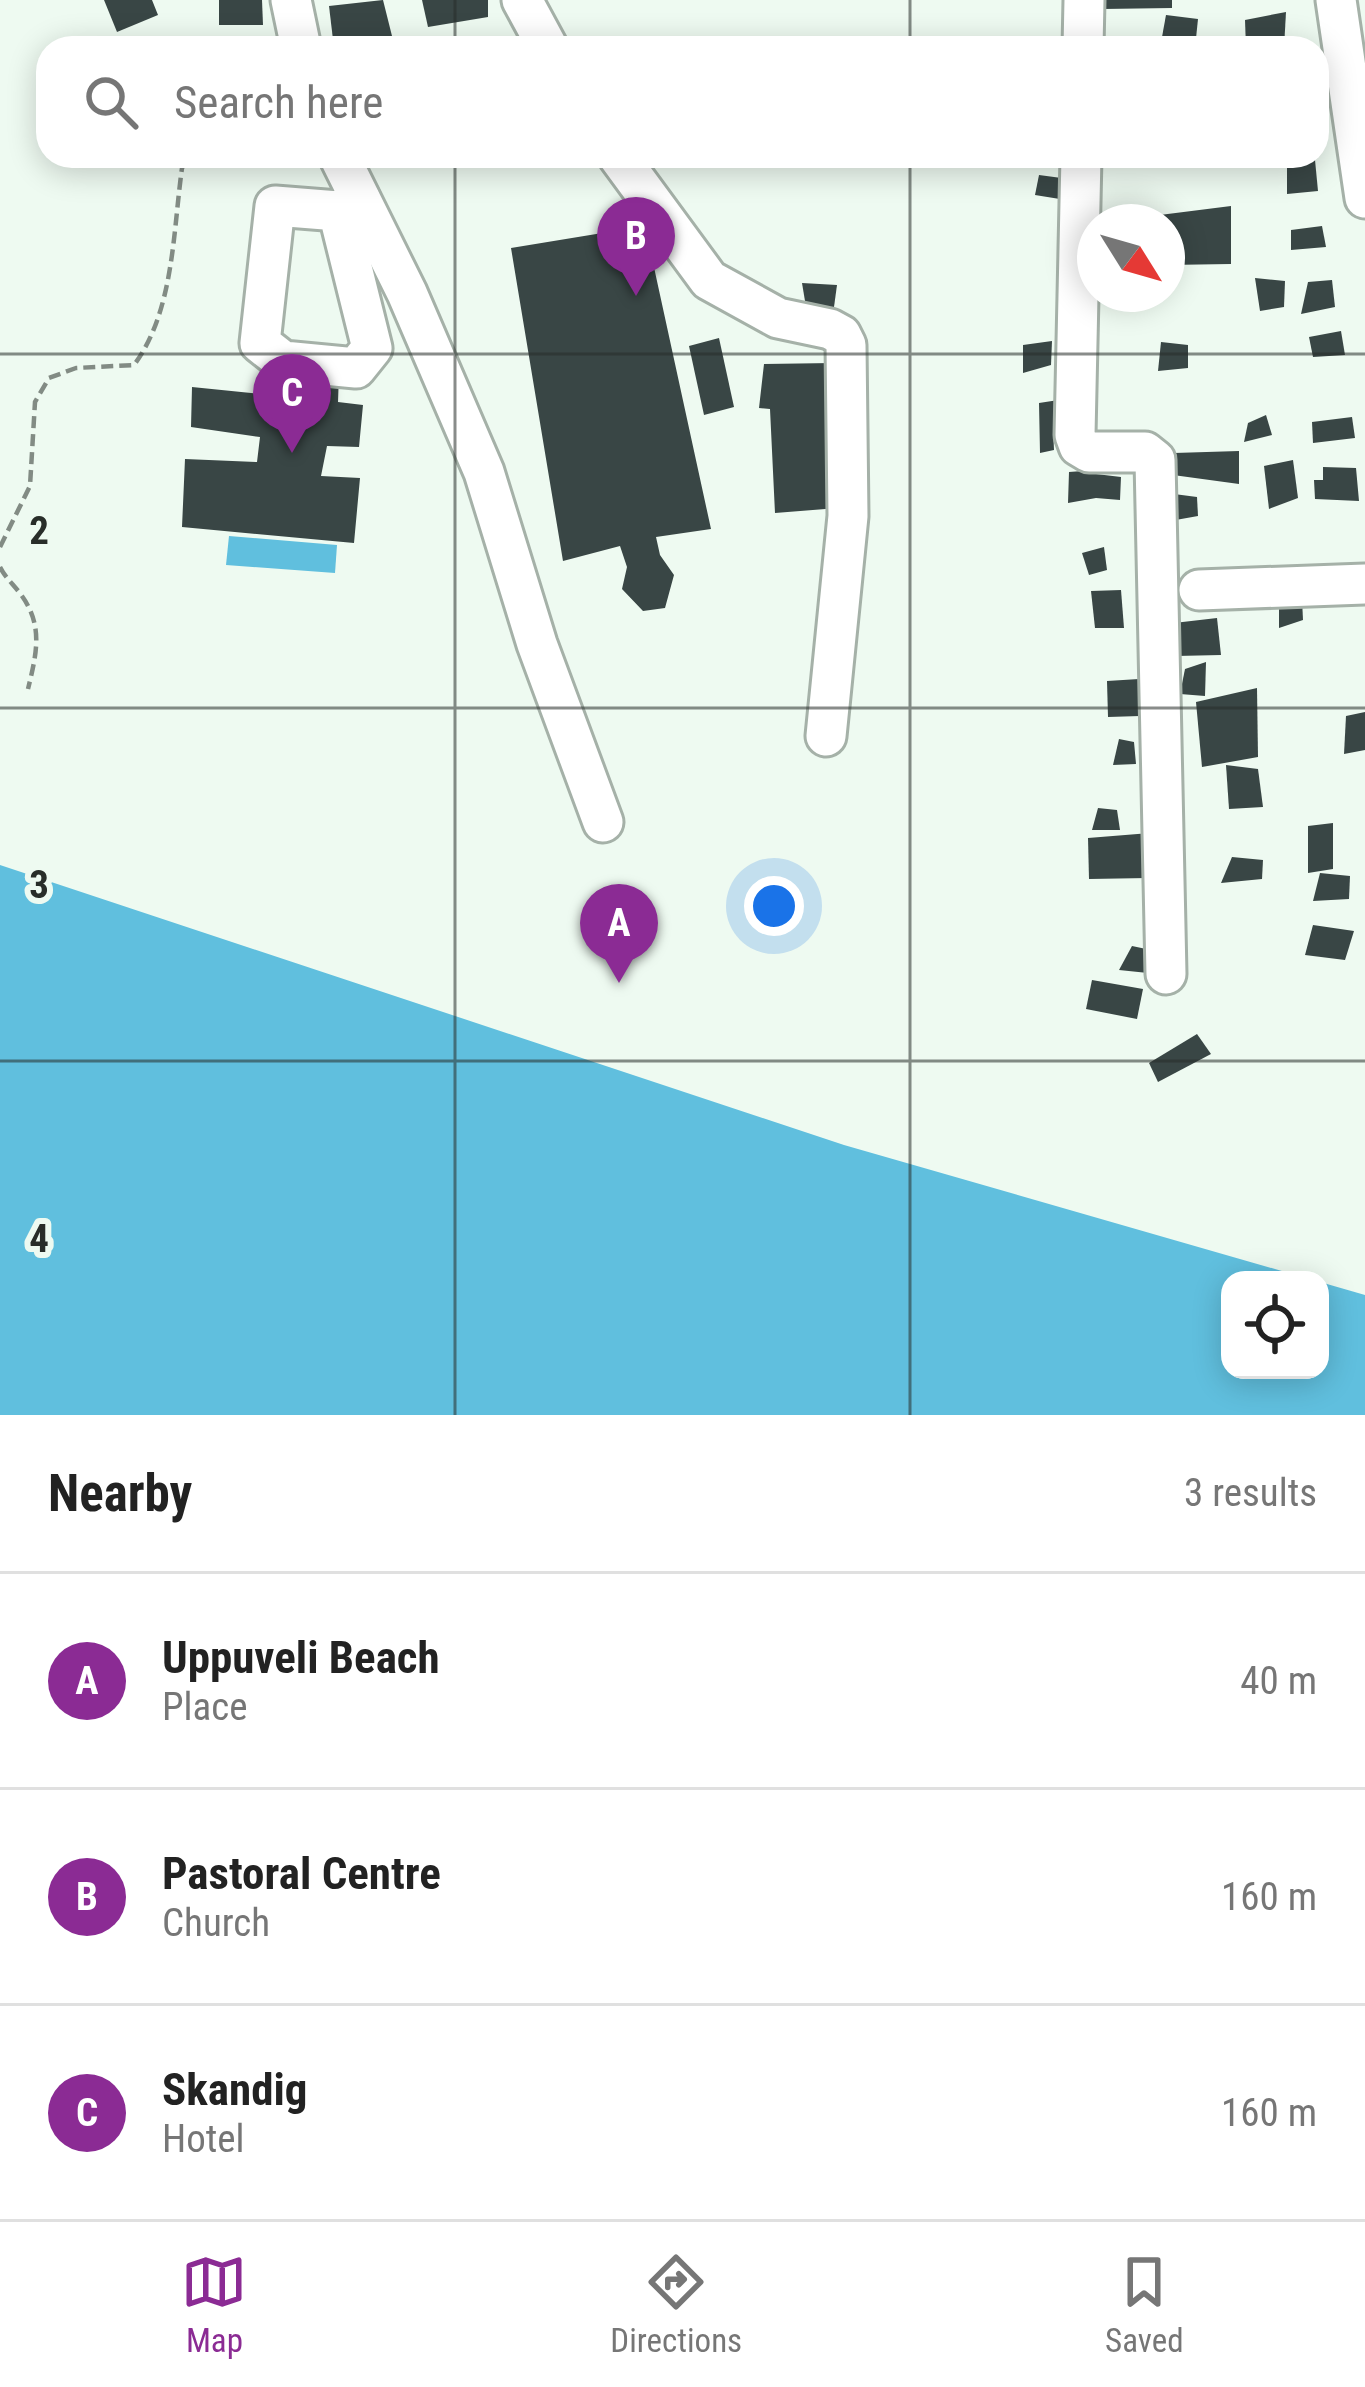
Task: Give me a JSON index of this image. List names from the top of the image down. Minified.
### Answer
{"north":"bottom right","page":{"search":"Search here","pins":["B","C","A"],"heading":["Nearby","3 results"],"list":[{"mark":"A","name":"Uppuveli Beach","note":"Place","value":"40 m"},{"mark":"B","name":"Pastoral Centre","note":"Church","value":"160 m"},{"mark":"C","name":"Skandig","note":"Hotel","value":"160 m"}],"nav":["Map","Directions","Saved"]},"grid":{"rows":["2","3","4"]}}
